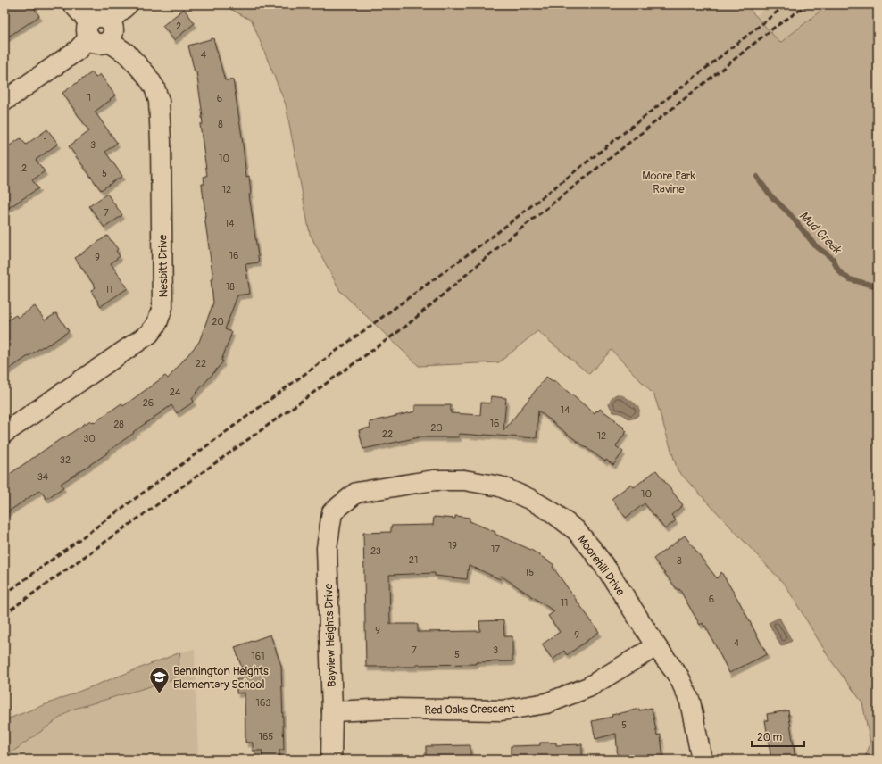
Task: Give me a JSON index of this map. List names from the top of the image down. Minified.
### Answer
{"streets":{"street":["Nesbitt Drive","Moorehill Drive","Bayview Heights Drive","Red Oaks Crescent"]},"crossings":[["Moorehill Drive","Bayview Heights Drive"],["Moorehill Drive","Red Oaks Crescent"],["Bayview Heights Drive","Red Oaks Crescent"]],"water":["Mud Creek"],"parks":["Moore Park Ravine"],"places":{"school or university":["Bennington Heights Elementary School"]},"house_numbers":["2","4","1","6","8","1","3","10","2","5","12","7","14","16","9","18","11","20","22","24","26","14","16","28","20","22","12","30","32","34","10","19","17","23","21","8","15","6","11","9","9","4","7","3","5","161","163","5","165"],"scale_bar":"20 m"}
